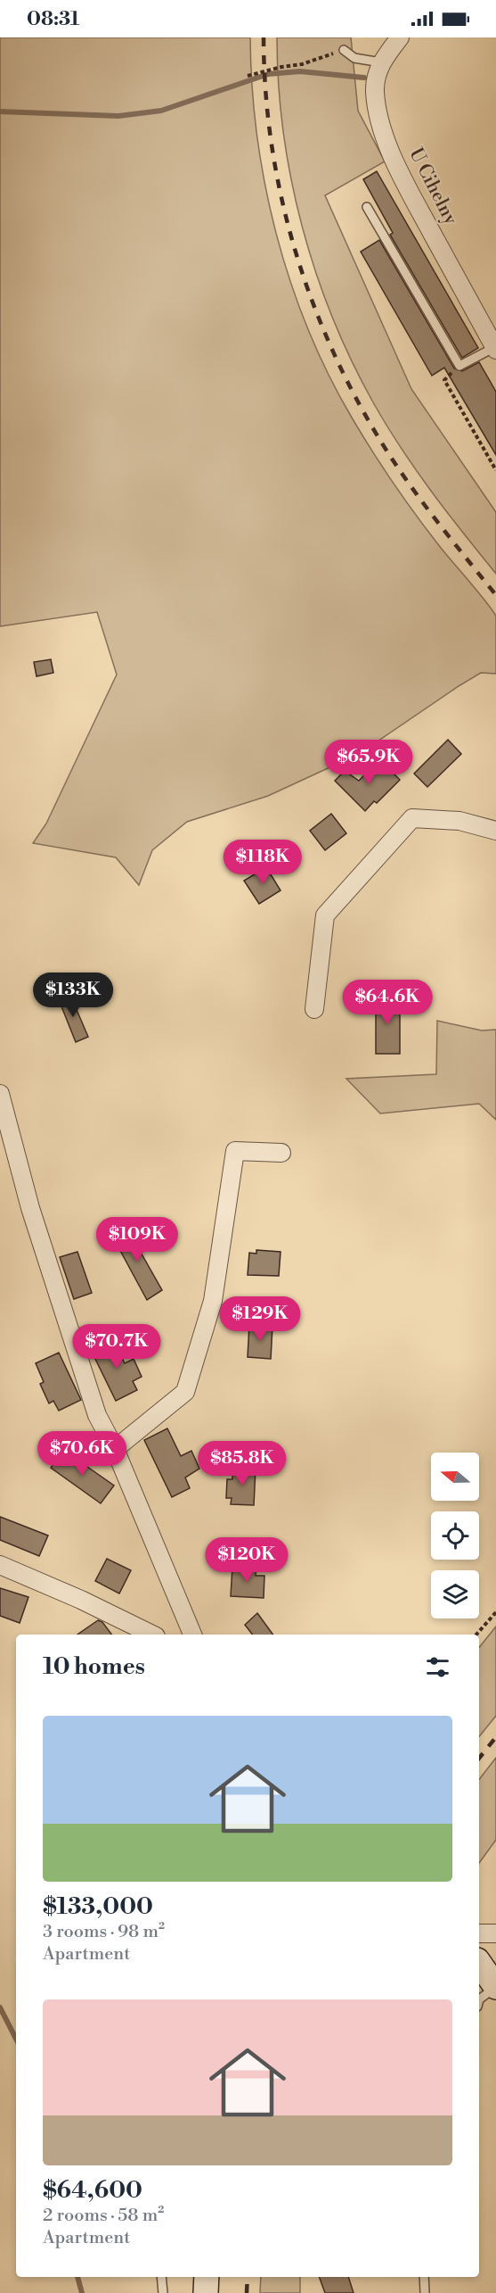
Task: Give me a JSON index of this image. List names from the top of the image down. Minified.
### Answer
{"streets":{"street":["U Cihelny"]},"north":"left","page":{"status":"08:31","price":["$65.9K","$118K","$133K","$64.6K","$109K","$129K","$70.7K","$70.6K","$85.8K","$120K"],"heading":"10 homes","list":[{"name":"$133,000","note":"3 rooms · 98 m² · Apartment"},{"name":"$64,600","note":"2 rooms · 58 m² · Apartment"}]}}
